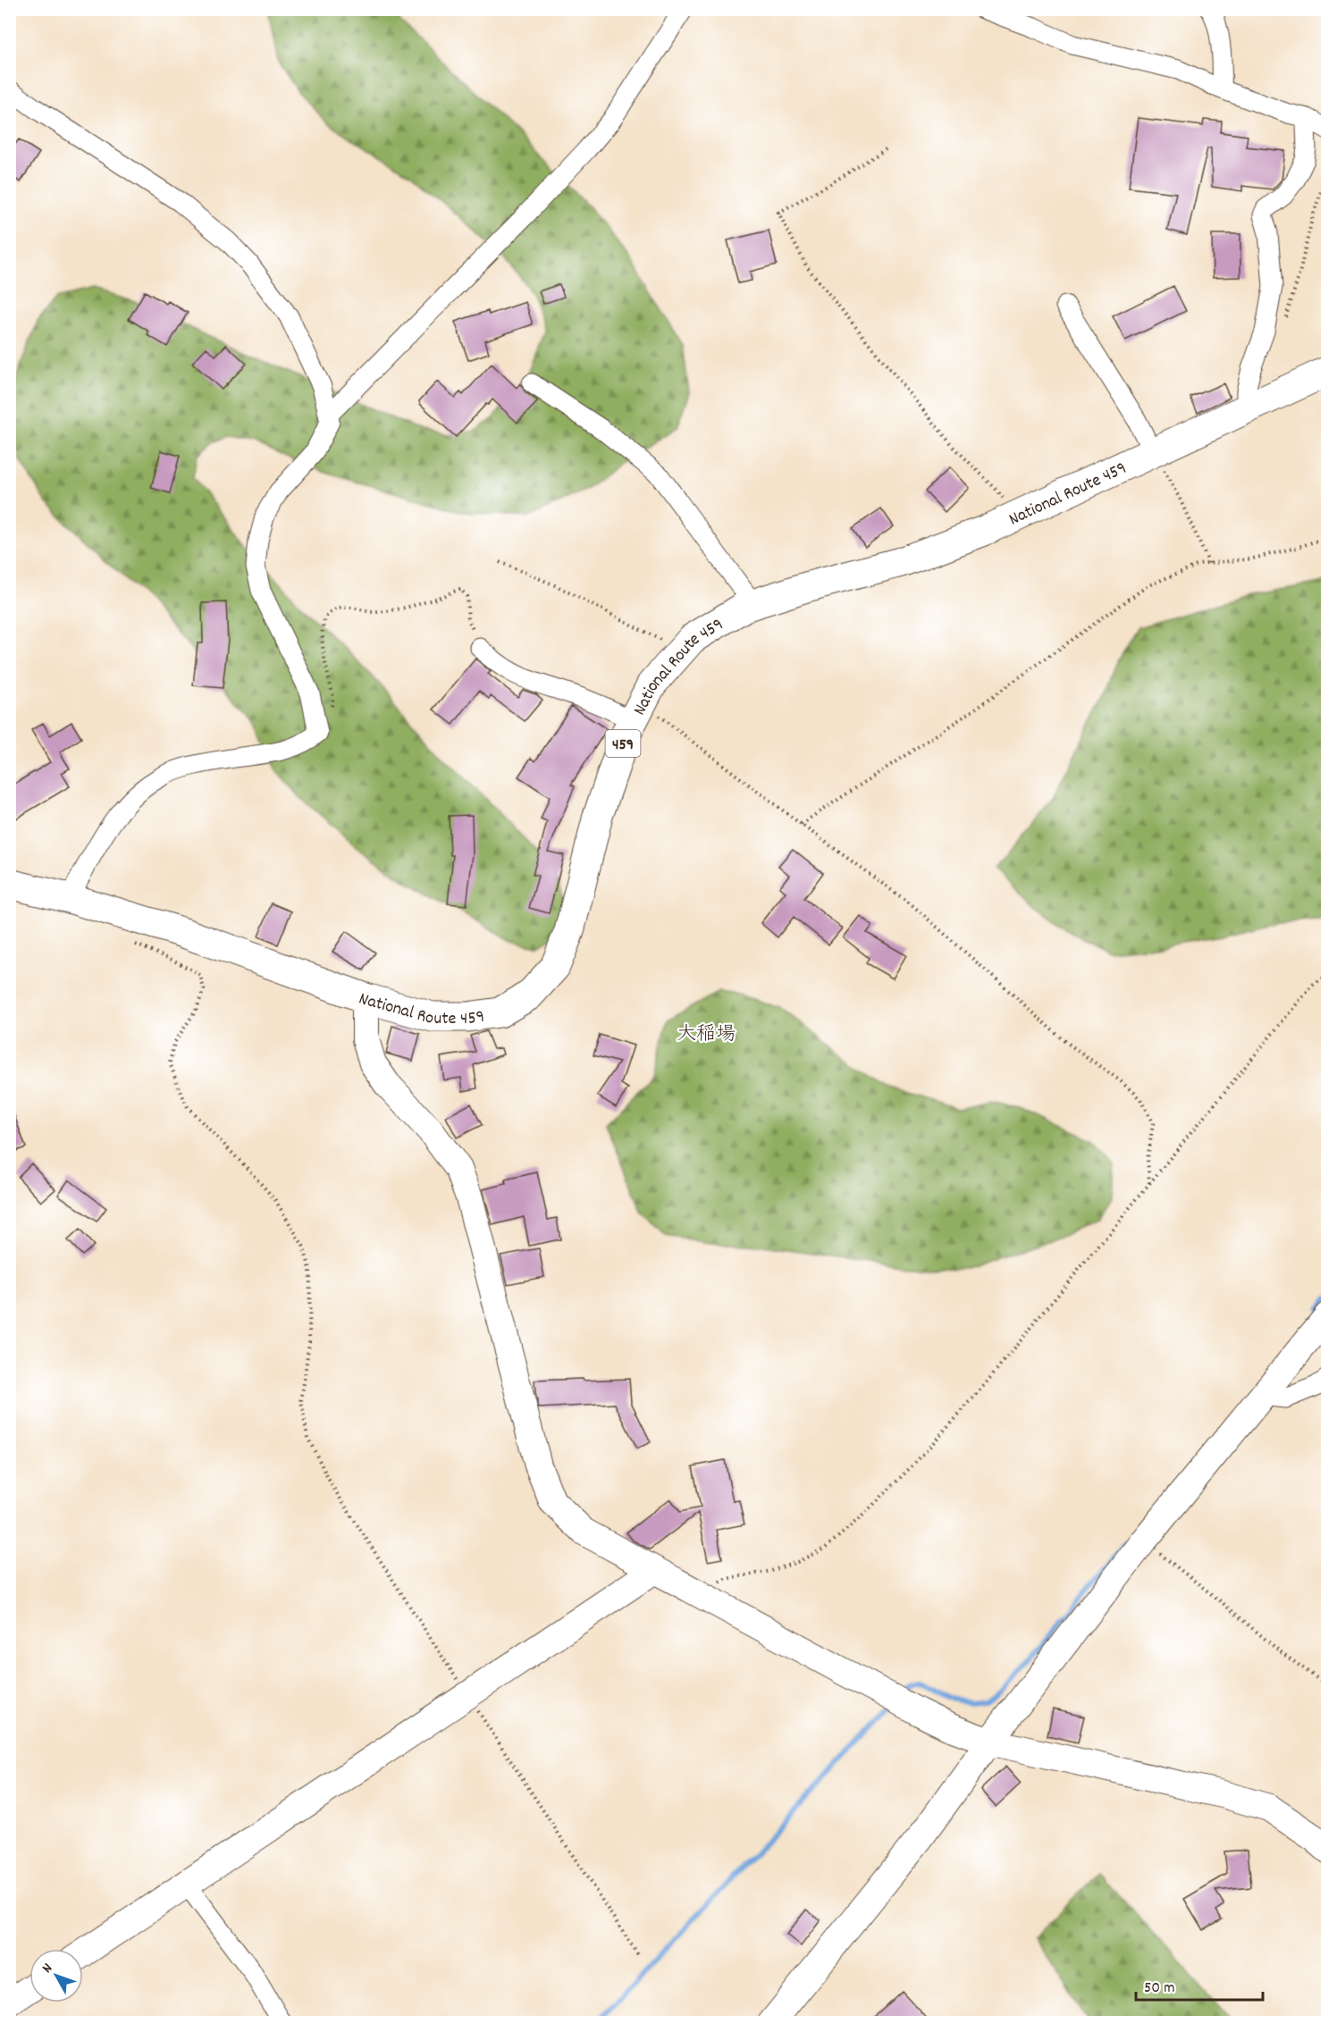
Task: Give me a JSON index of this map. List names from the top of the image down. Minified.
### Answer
{"streets":{"highway":["National Route 459","459"]},"districts":["大稲場"],"scale_bar":"50 m","north":"top left"}
